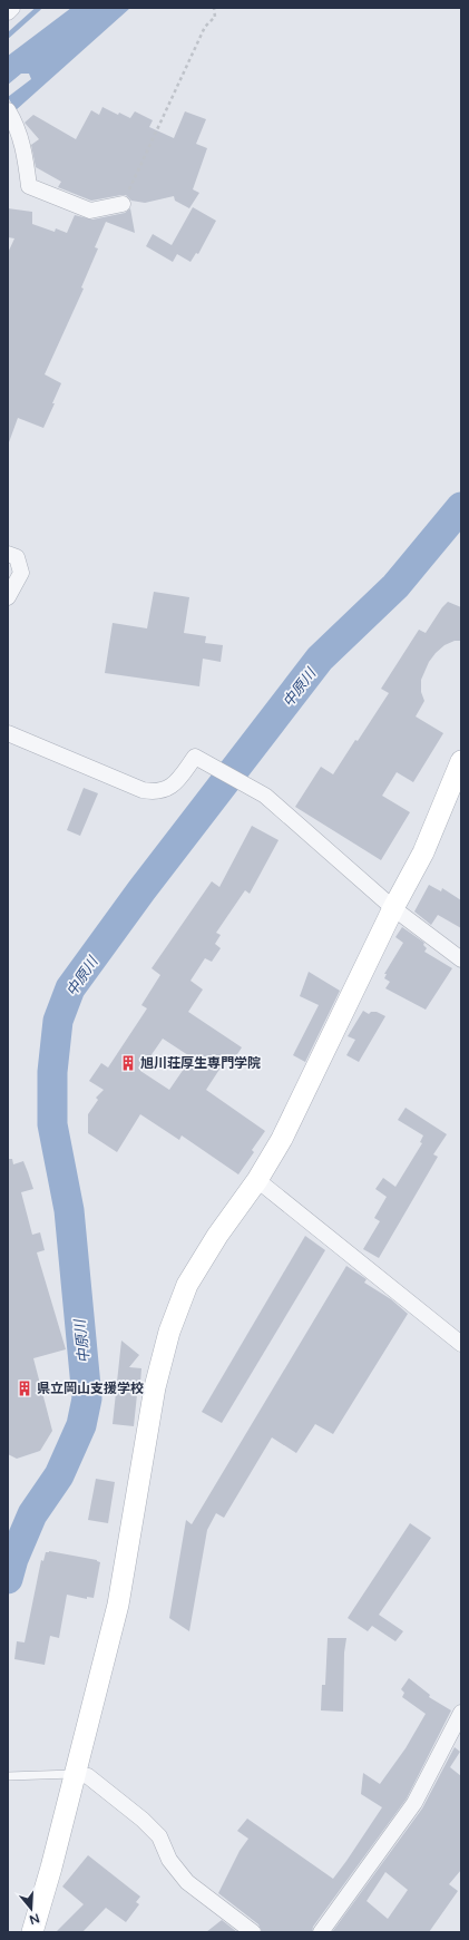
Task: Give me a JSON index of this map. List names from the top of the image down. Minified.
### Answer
{"water":["中原川"],"places":{"building":["旭川荘厚生専門学院","県立岡山支援学校"]},"north":"bottom"}
